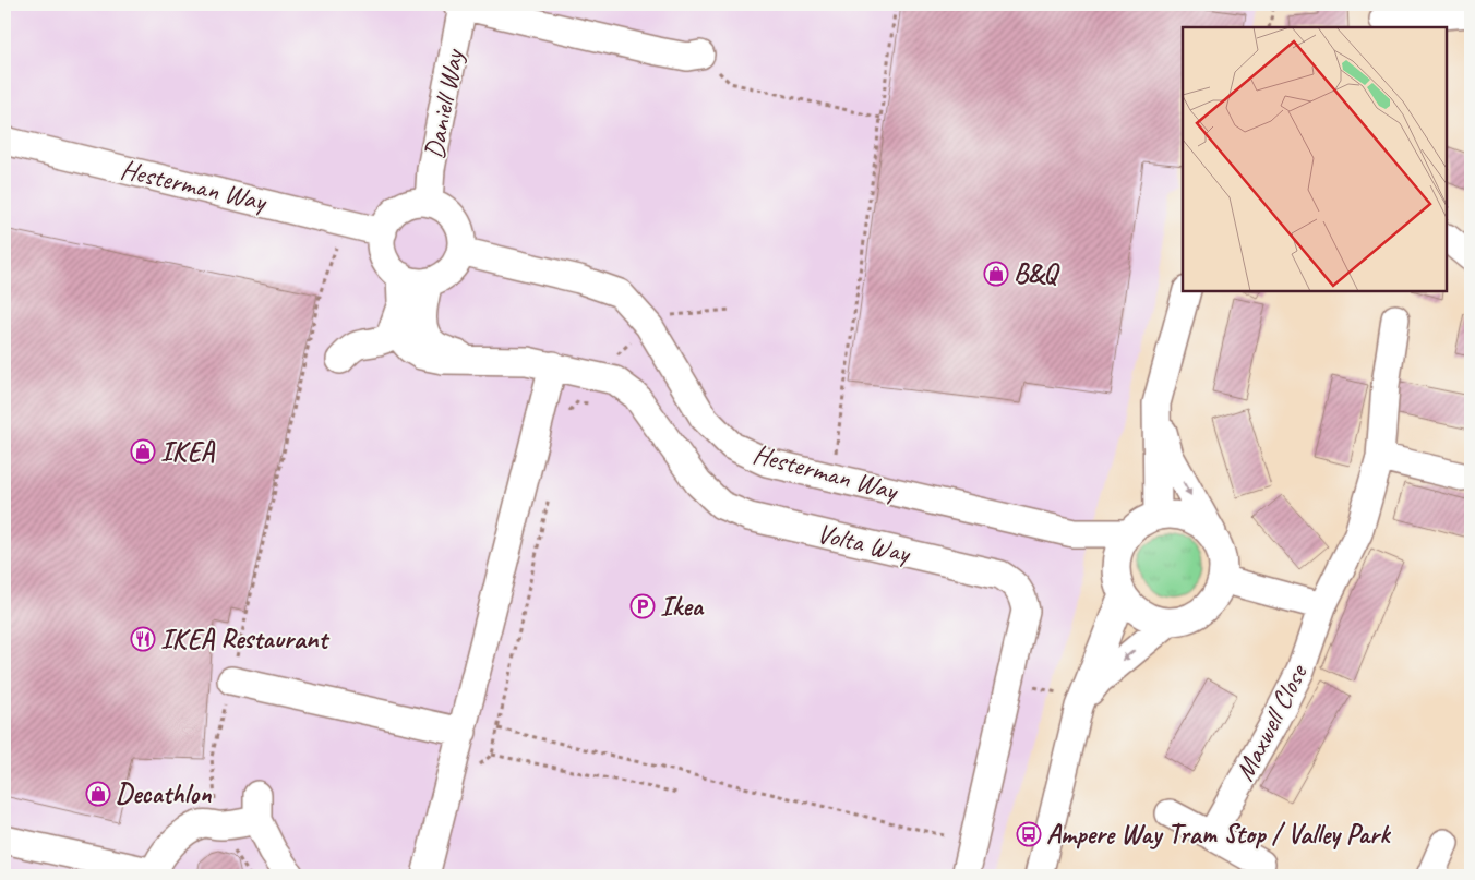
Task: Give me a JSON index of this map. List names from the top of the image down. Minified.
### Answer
{"streets":{"street":["Daniell Way","Hesterman Way","Volta Way","Maxwell Close"]},"crossings":[["Daniell Way","Hesterman Way"],["Daniell Way","Volta Way"],["Hesterman Way","Volta Way"]],"places":{"shop":["B&Q","IKEA","Decathlon"],"parking":["Ikea"],"restaurant":["IKEA Restaurant"],"bus stop":["Ampere Way Tram Stop / Valley Park"]}}
